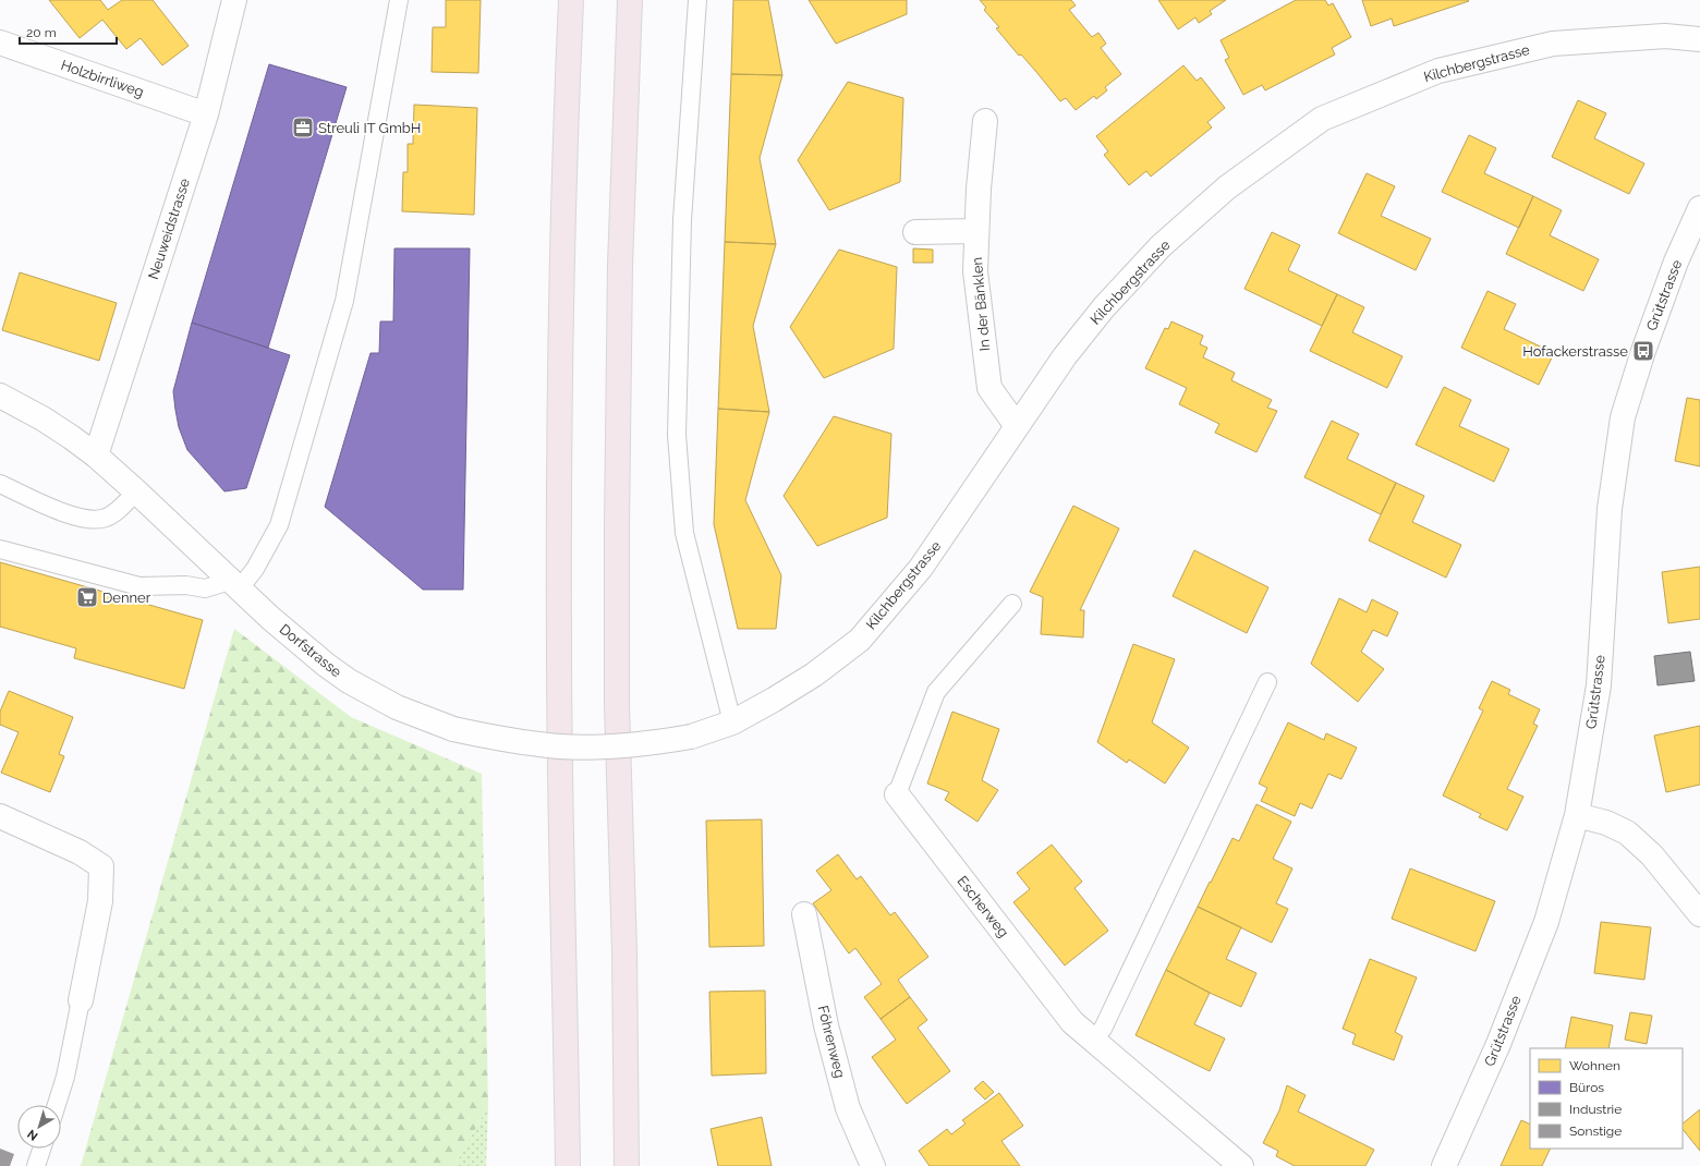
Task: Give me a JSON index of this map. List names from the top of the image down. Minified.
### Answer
{"streets":{"street":["Kilchbergstrasse","Holzbirrliweg","Neuweidstrasse","Grütstrasse","In der Bänklen","Dorfstrasse","Escherweg","Föhrenweg"]},"crossings":[["Kilchbergstrasse","In der Bänklen"],["Kilchbergstrasse","Dorfstrasse"],["Holzbirrliweg","Neuweidstrasse"],["Neuweidstrasse","Dorfstrasse"]],"places":{"office":["Streuli IT GmbH"],"bus stop":["Hofackerstrasse"],"supermarket":["Denner"]},"legend":["Wohnen","Büros","Industrie","Sonstige"],"scale_bar":"20 m","north":"bottom left"}
